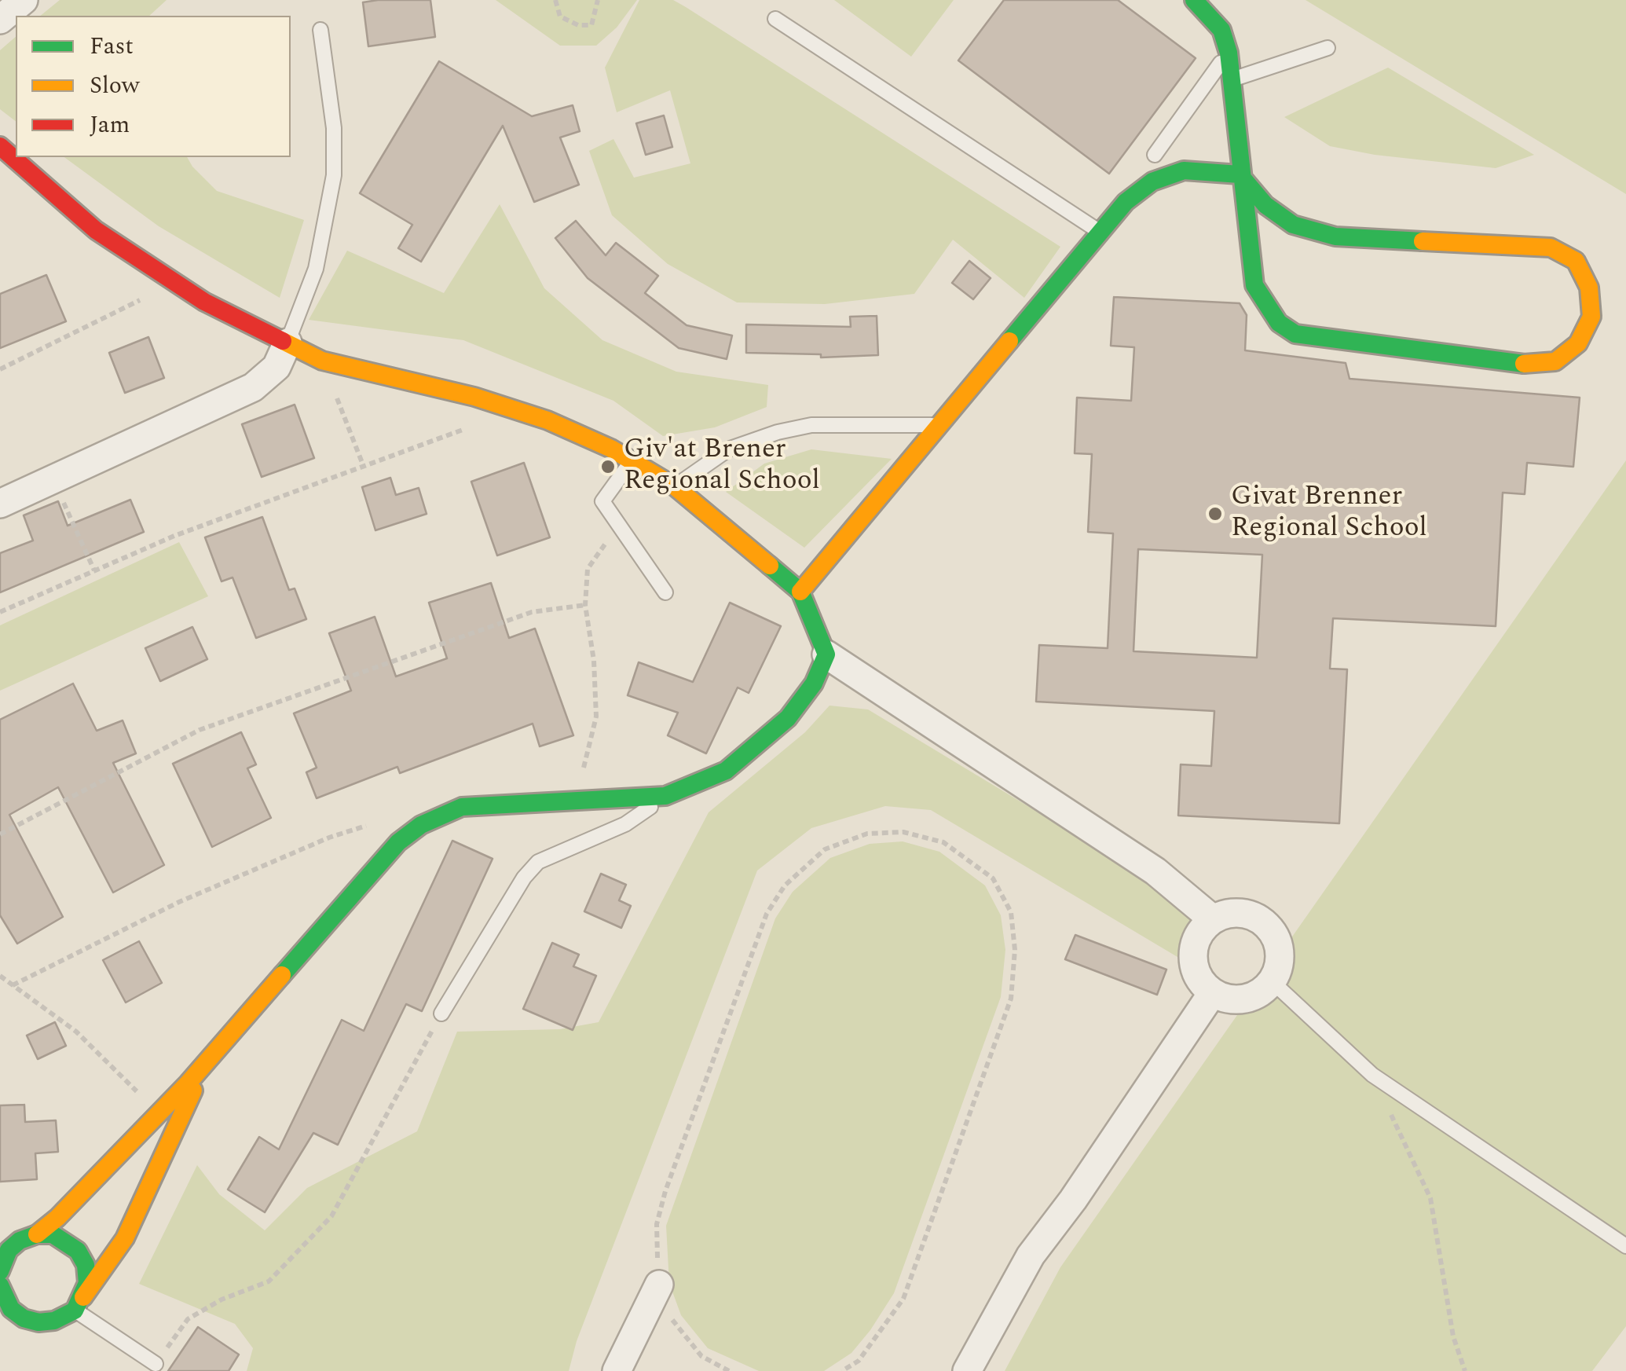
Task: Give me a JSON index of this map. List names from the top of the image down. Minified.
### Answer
{"places":["Giv'at Brener Regional School","Givat Brenner Regional School"],"legend":["Fast","Slow","Jam"]}
